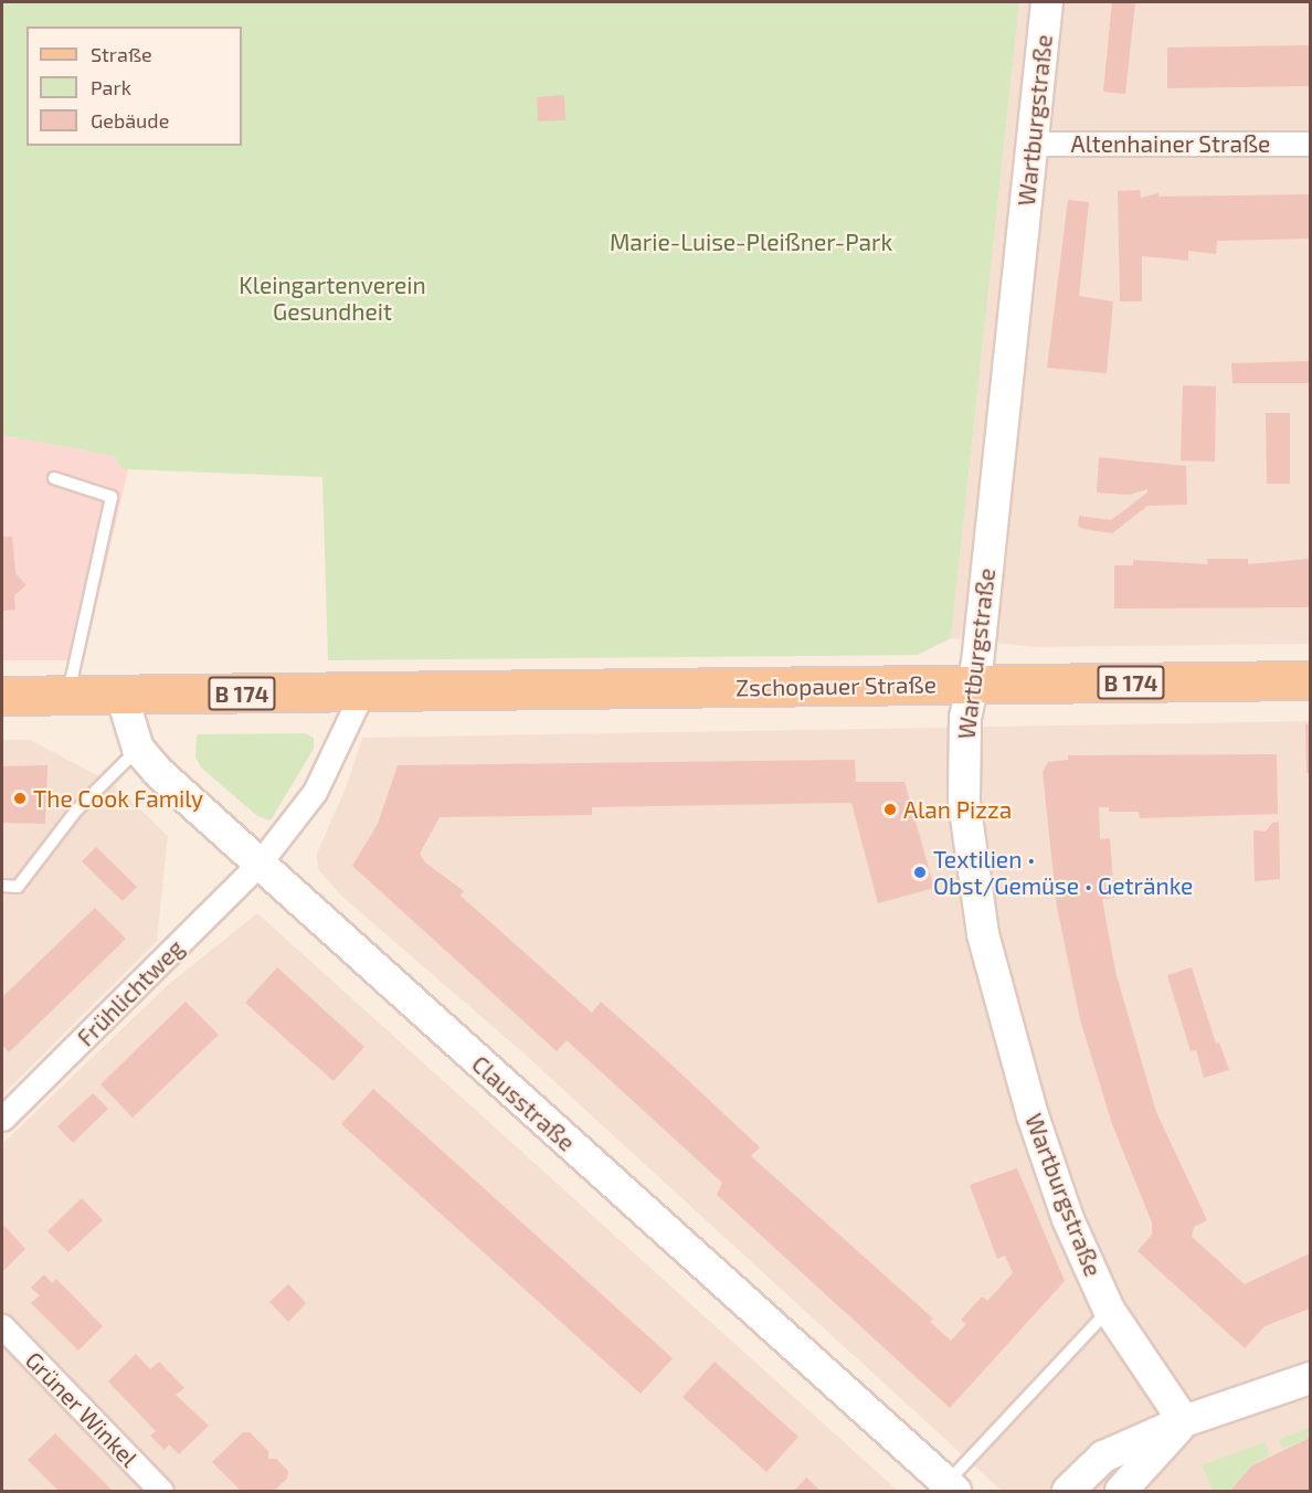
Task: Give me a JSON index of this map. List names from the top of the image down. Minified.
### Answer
{"streets":{"main road":["Wartburgstraße","B 174","Zschopauer Straße","Clausstraße"],"street":["Altenhainer Straße","Frühlichtweg","Grüner Winkel"]},"crossings":[["Wartburgstraße","Altenhainer Straße"],["Wartburgstraße","Zschopauer Straße"],["Zschopauer Straße","Clausstraße"],["Frühlichtweg","Clausstraße"]],"parks":["Marie-Luise-Pleißner-Park","Kleingartenverein Gesundheit"],"places":["The Cook Family","Alan Pizza","Textilien • Obst/Gemüse • Getränke"],"legend":["Straße","Park","Gebäude"]}
